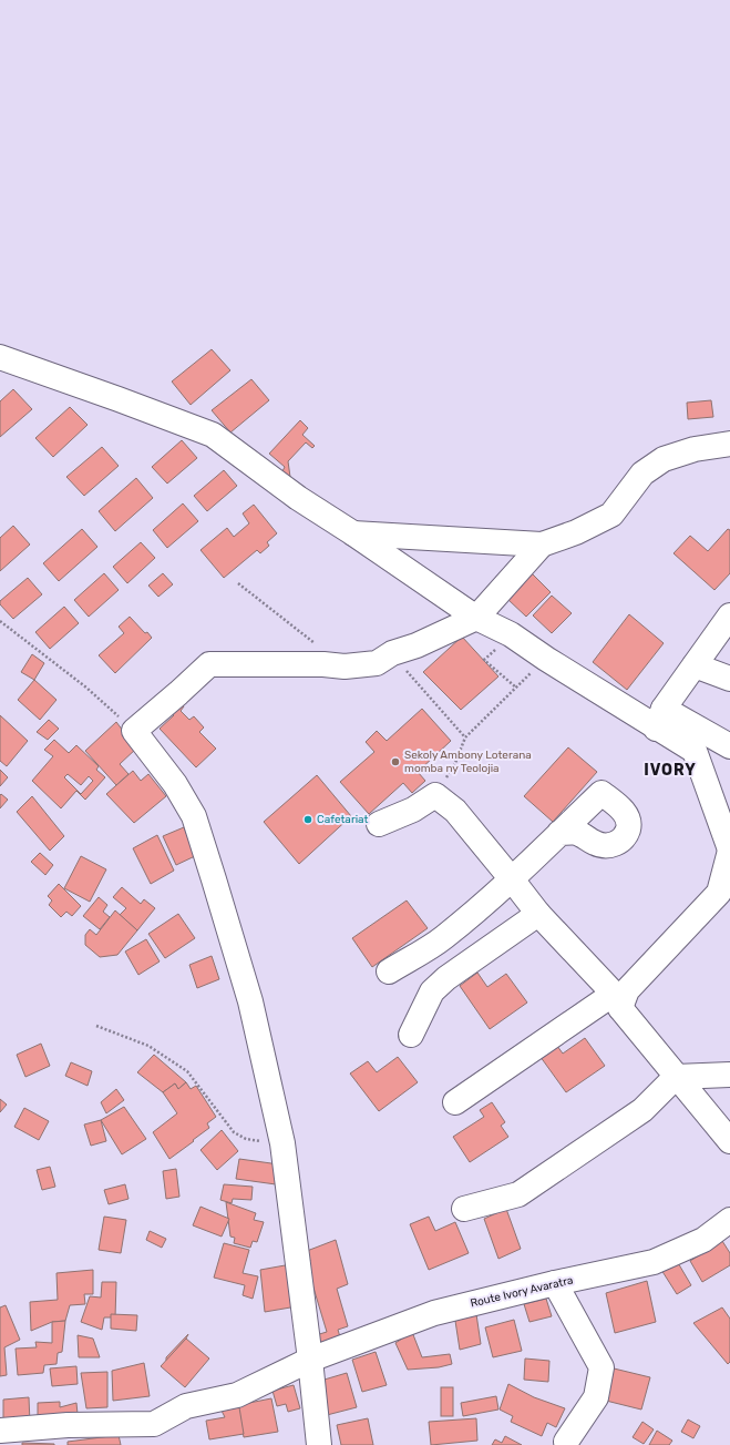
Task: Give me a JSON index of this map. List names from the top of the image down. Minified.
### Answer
{"streets":{"street":["Route Ivory Avaratra"]},"districts":["IVORY"],"places":["Sekoly Ambony Loterana momba ny Teolojia","Cafetariat"]}
